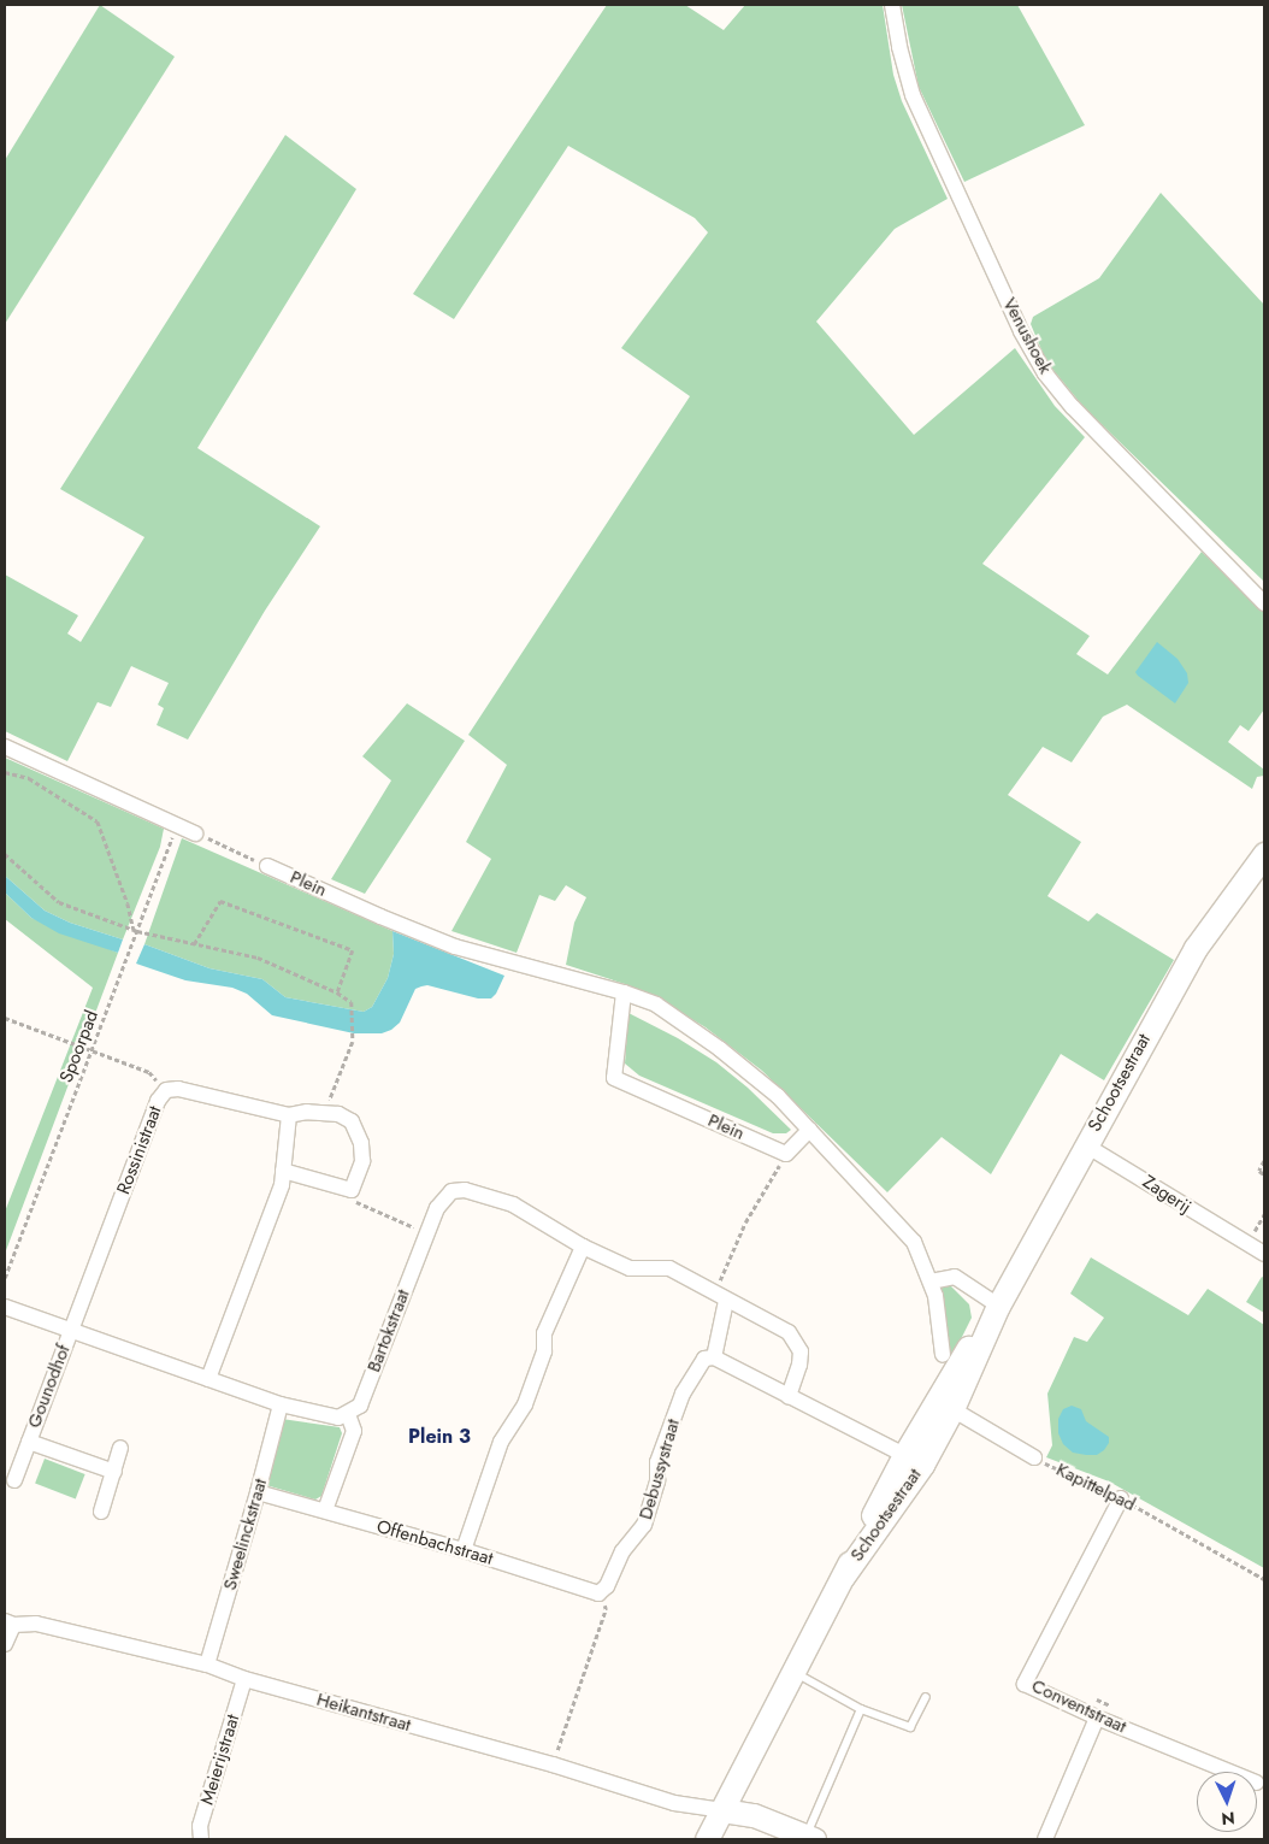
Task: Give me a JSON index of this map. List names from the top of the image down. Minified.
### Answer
{"streets":{"main road":["Schootsestraat"],"street":["Venushoek","Plein","Rossinistraat","Zagerij","Bartokstraat","Gounodhof","Debussystraat","Kapittelpad","Sweelinckstraat","Offenbachstraat","Conventstraat","Heikantstraat","Meierijstraat"],"path":["Spoorpad"]},"crossings":[["Schootsestraat","Zagerij"],["Schootsestraat","Kapittelpad"],["Schootsestraat","Heikantstraat"],["Rossinistraat","Gounodhof"],["Debussystraat","Offenbachstraat"],["Kapittelpad","Conventstraat"],["Sweelinckstraat","Offenbachstraat"],["Sweelinckstraat","Heikantstraat"],["Heikantstraat","Meierijstraat"]],"districts":["Plein 3"],"north":"bottom"}
